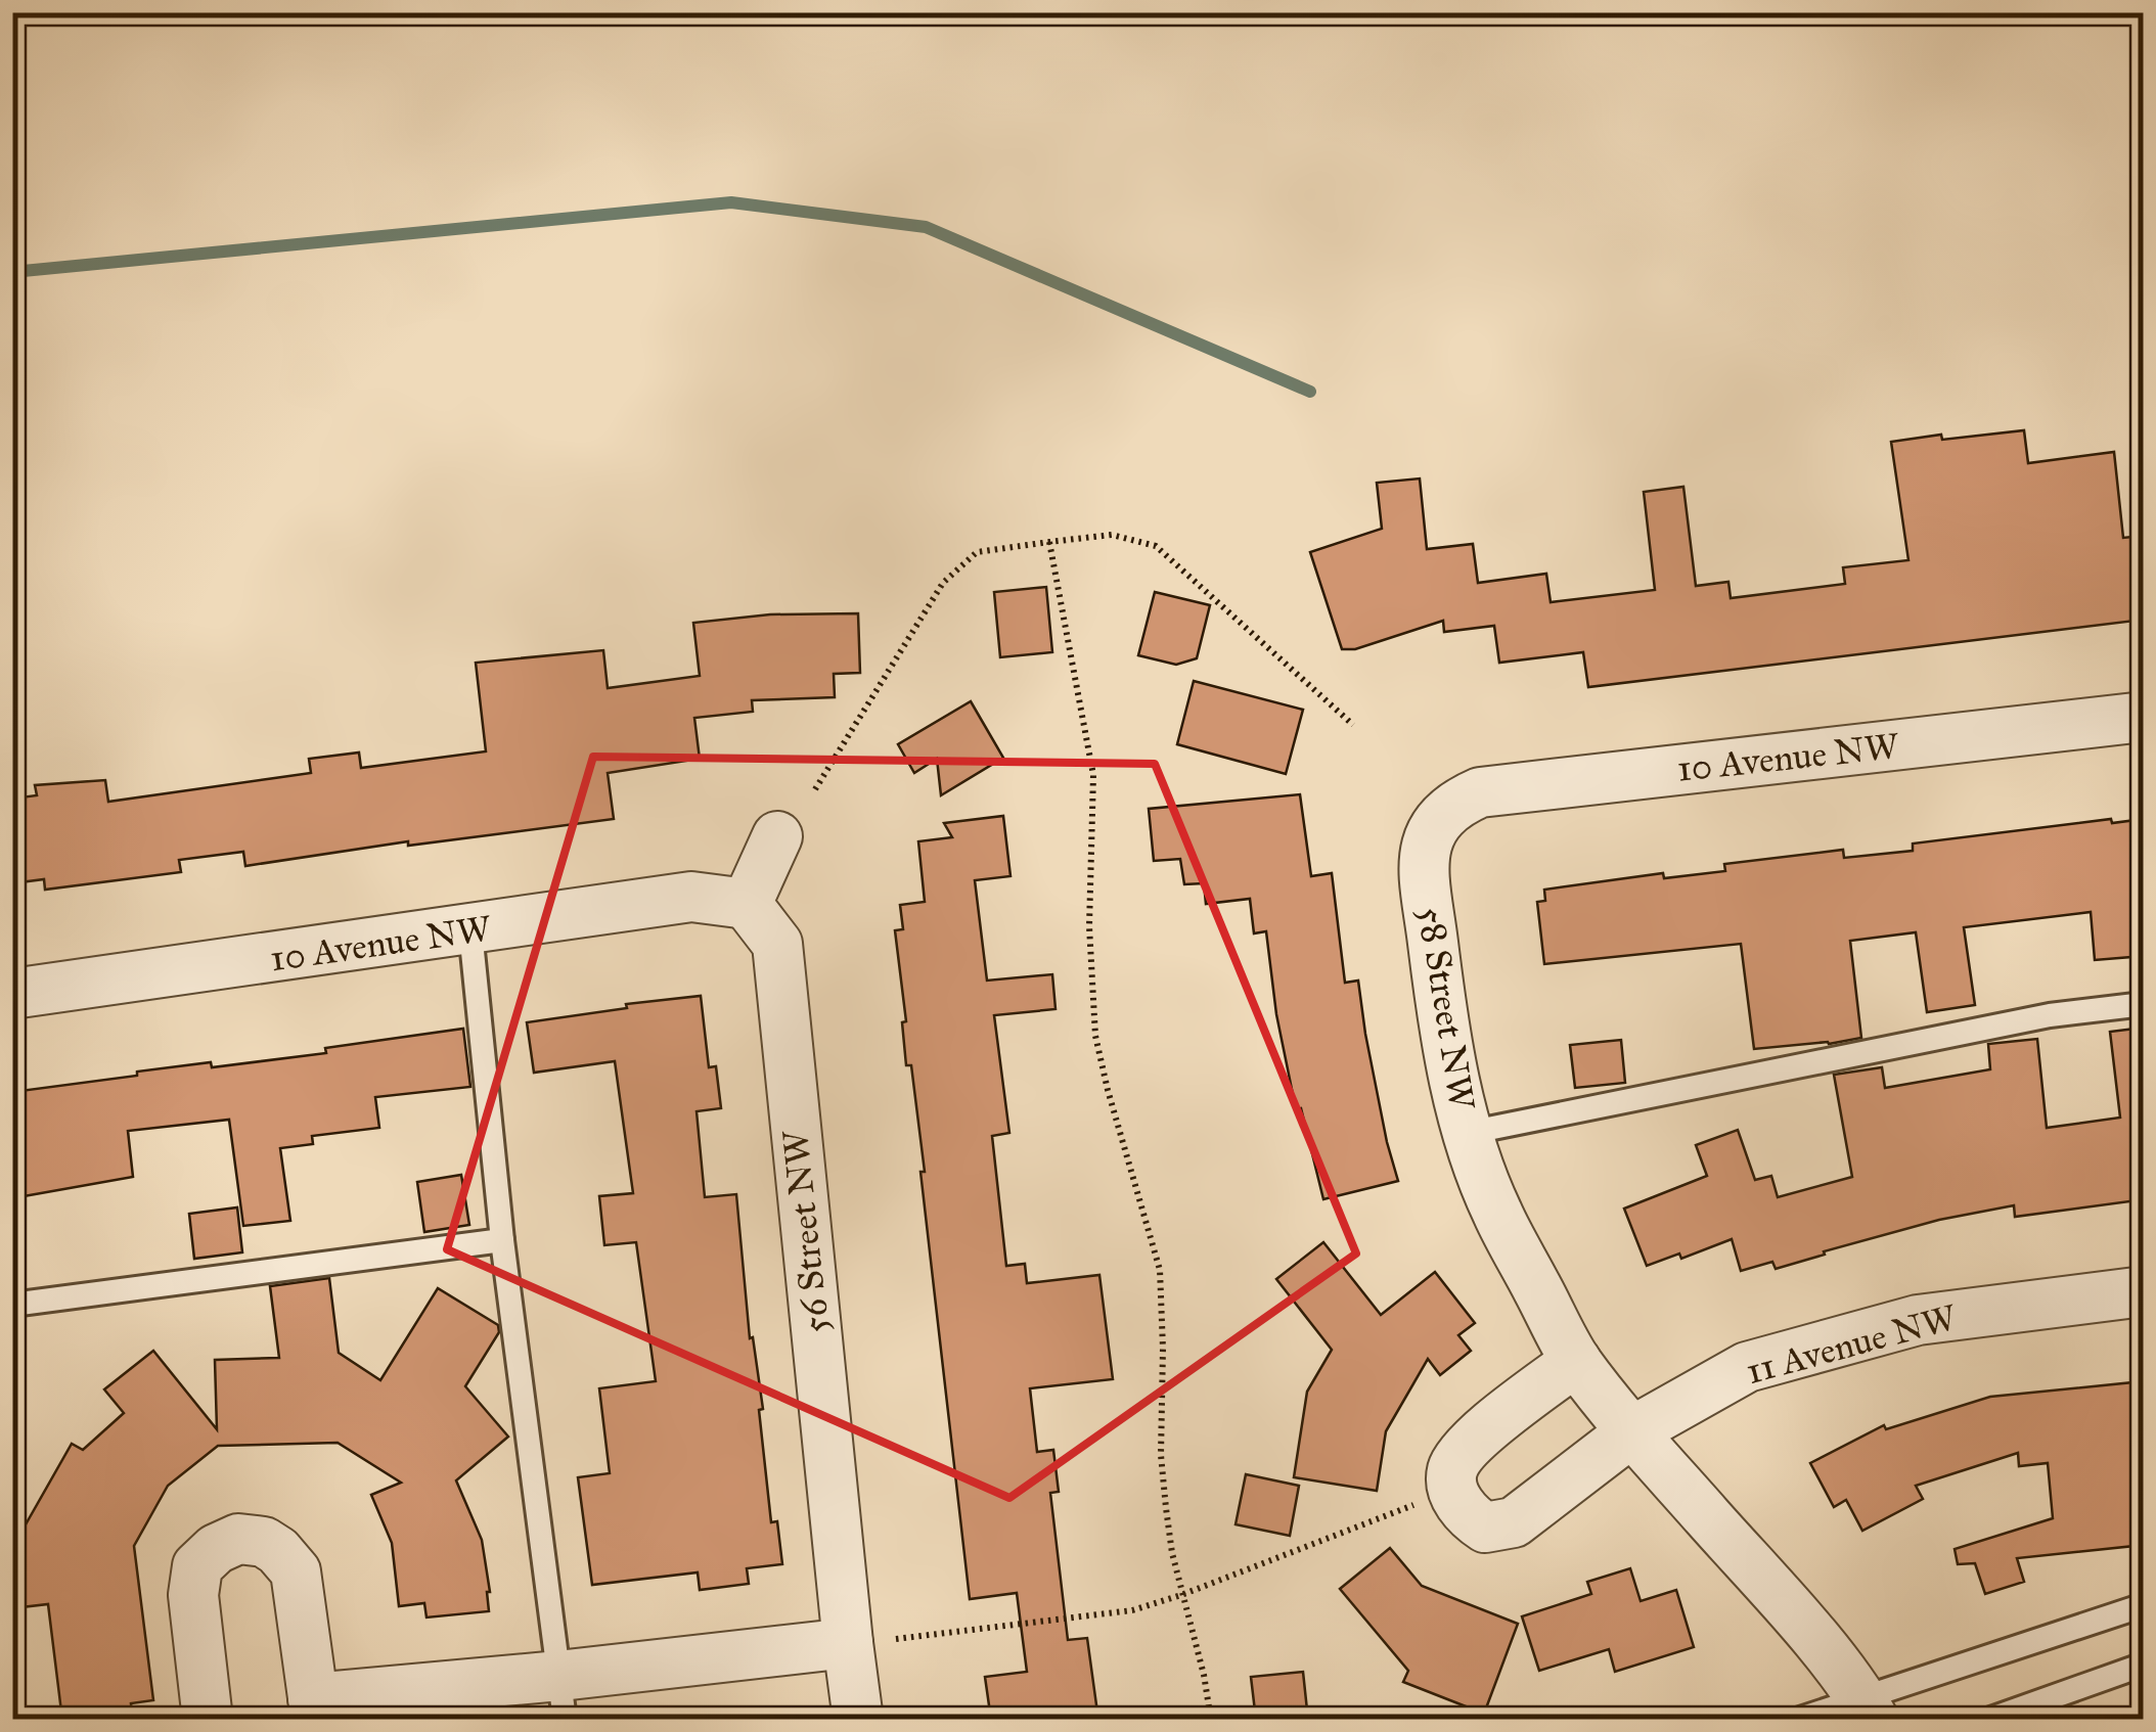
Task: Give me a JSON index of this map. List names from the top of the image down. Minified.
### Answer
{"streets":{"street":["10 Avenue NW","58 Street NW","56 Street NW","11 Avenue NW"]},"crossings":[["10 Avenue NW","58 Street NW"],["10 Avenue NW","56 Street NW"],["58 Street NW","11 Avenue NW"]]}
